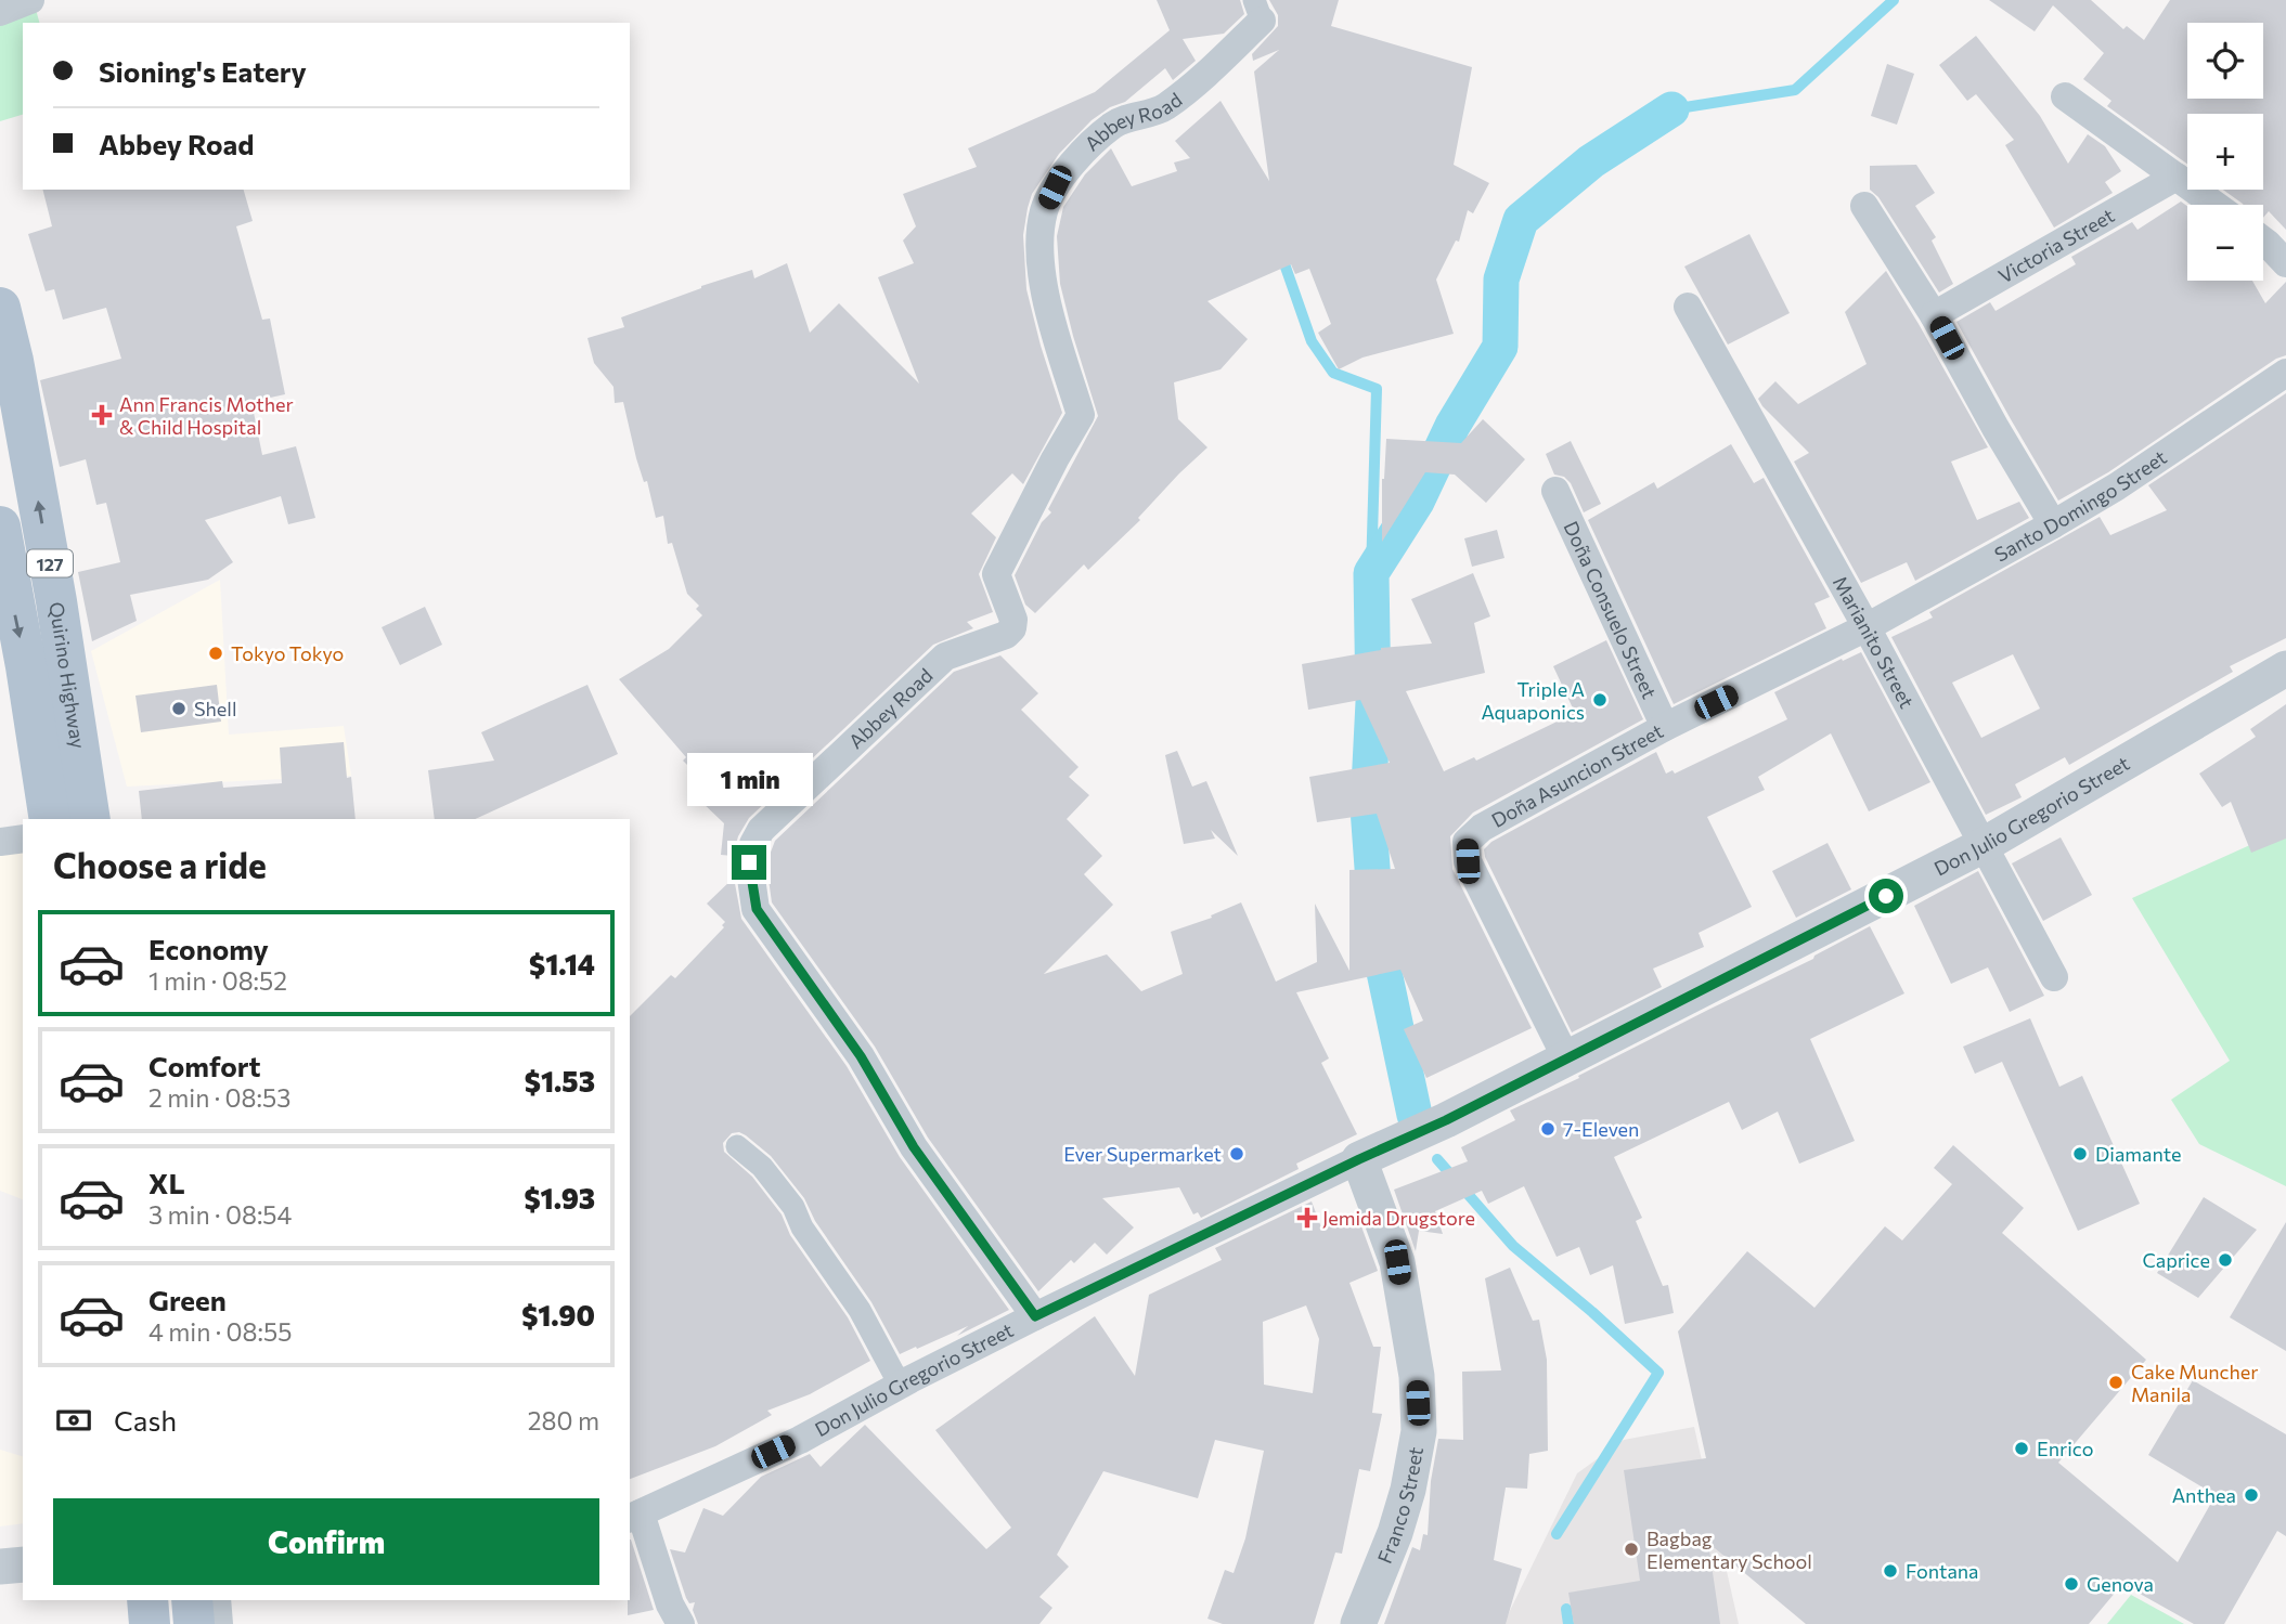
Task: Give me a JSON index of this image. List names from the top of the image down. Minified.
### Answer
{"streets":{"main road":["127","Quirino Highway"],"street":["Abbey Road","Victoria Street","Santo Domingo Street","Doña Consuelo Street","Marianito Street","Doña Asuncion Street","Don Julio Gregorio Street","Franco Street"]},"crossings":[["Abbey Road","Don Julio Gregorio Street"],["Santo Domingo Street","Marianito Street"],["Santo Domingo Street","Doña Asuncion Street"],["Doña Consuelo Street","Doña Asuncion Street"],["Marianito Street","Doña Asuncion Street"],["Marianito Street","Don Julio Gregorio Street"],["Doña Asuncion Street","Don Julio Gregorio Street"],["Don Julio Gregorio Street","Franco Street"]],"places":{"health":["Ann Francis Mother & Child Hospital","Jemida Drugstore"],"other":["Tokyo Tokyo","Triple A Aquaponics","Shell","7-Eleven","Ever Supermarket","Diamante","Caprice","Cake Muncher Manila","Enrico","Anthea","Bagbag Elementary School","Fontana","Genova"]},"page":{"map_buttons":["+","−"],"banner":["Sioning's Eatery","Abbey Road"],"bubble":"1 min","heading":"Choose a ride","list":[{"name":"Economy","note":"1 min · 08:52","value":"$1.14"},{"name":"Comfort","note":"2 min · 08:53","value":"$1.53"},{"name":"XL","note":"3 min · 08:54","value":"$1.93"},{"name":"Green","note":"4 min · 08:55","value":"$1.90"}],"pay":["Cash","280 m"],"buttons":"Confirm"}}
